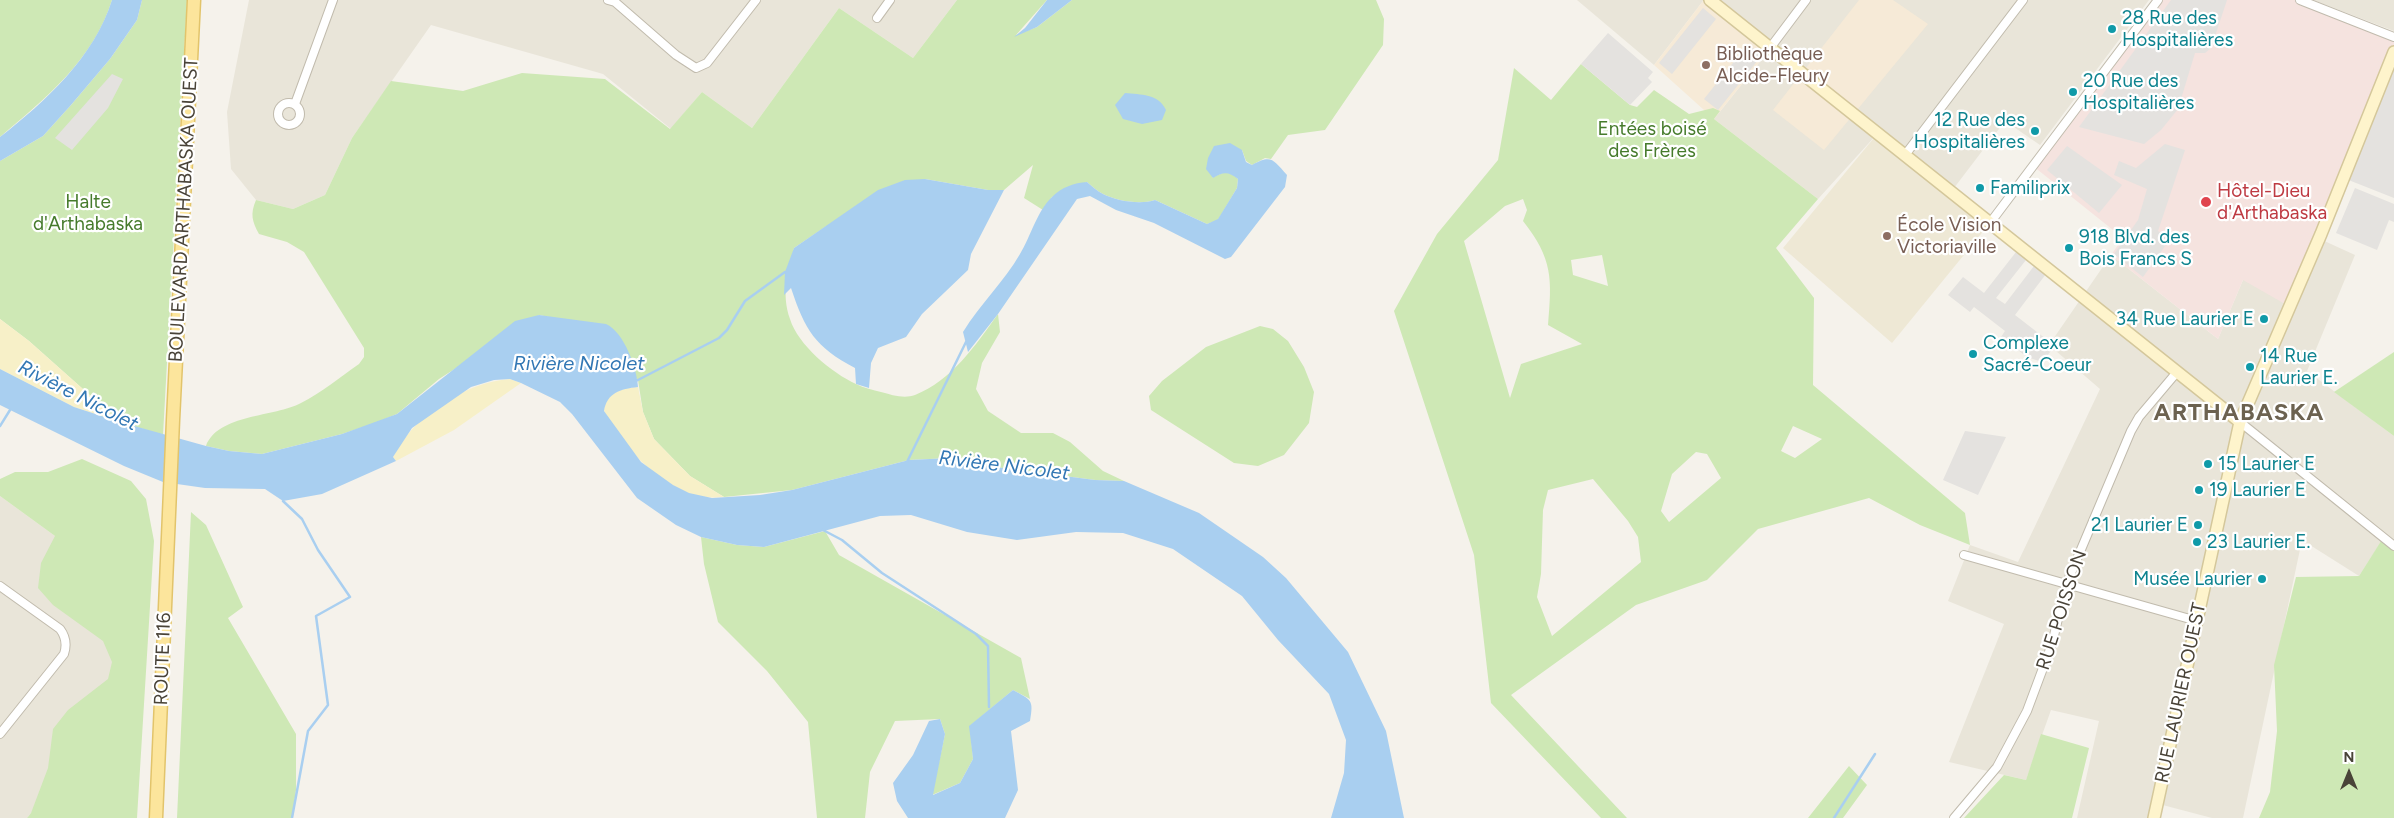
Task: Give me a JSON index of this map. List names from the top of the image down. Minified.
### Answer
{"streets":{"main road":["BOULEVARD ARTHABASKA OUEST","ROUTE 116"],"street":["RUE POISSON","RUE LAURIER OUEST"]},"crossings":[["BOULEVARD ARTHABASKA OUEST","ROUTE 116"]],"districts":["ARTHABASKA"],"water":["Rivière Nicolet"],"parks":["Entées boisé des Frères","Halte d'Arthabaska"],"places":["28 Rue des Hospitalières","Bibliothèque Alcide-Fleury","20 Rue des Hospitalières","12 Rue des Hospitalières","Familiprix","Hôtel-Dieu d'Arthabaska","École Vision Victoriaville","918 Blvd. des Bois Francs S","34 Rue Laurier E","Complexe Sacré-Coeur","14 Rue Laurier E.","15 Laurier E","19 Laurier E","21 Laurier E","23 Laurier E.","Musée Laurier"],"north":"top"}
